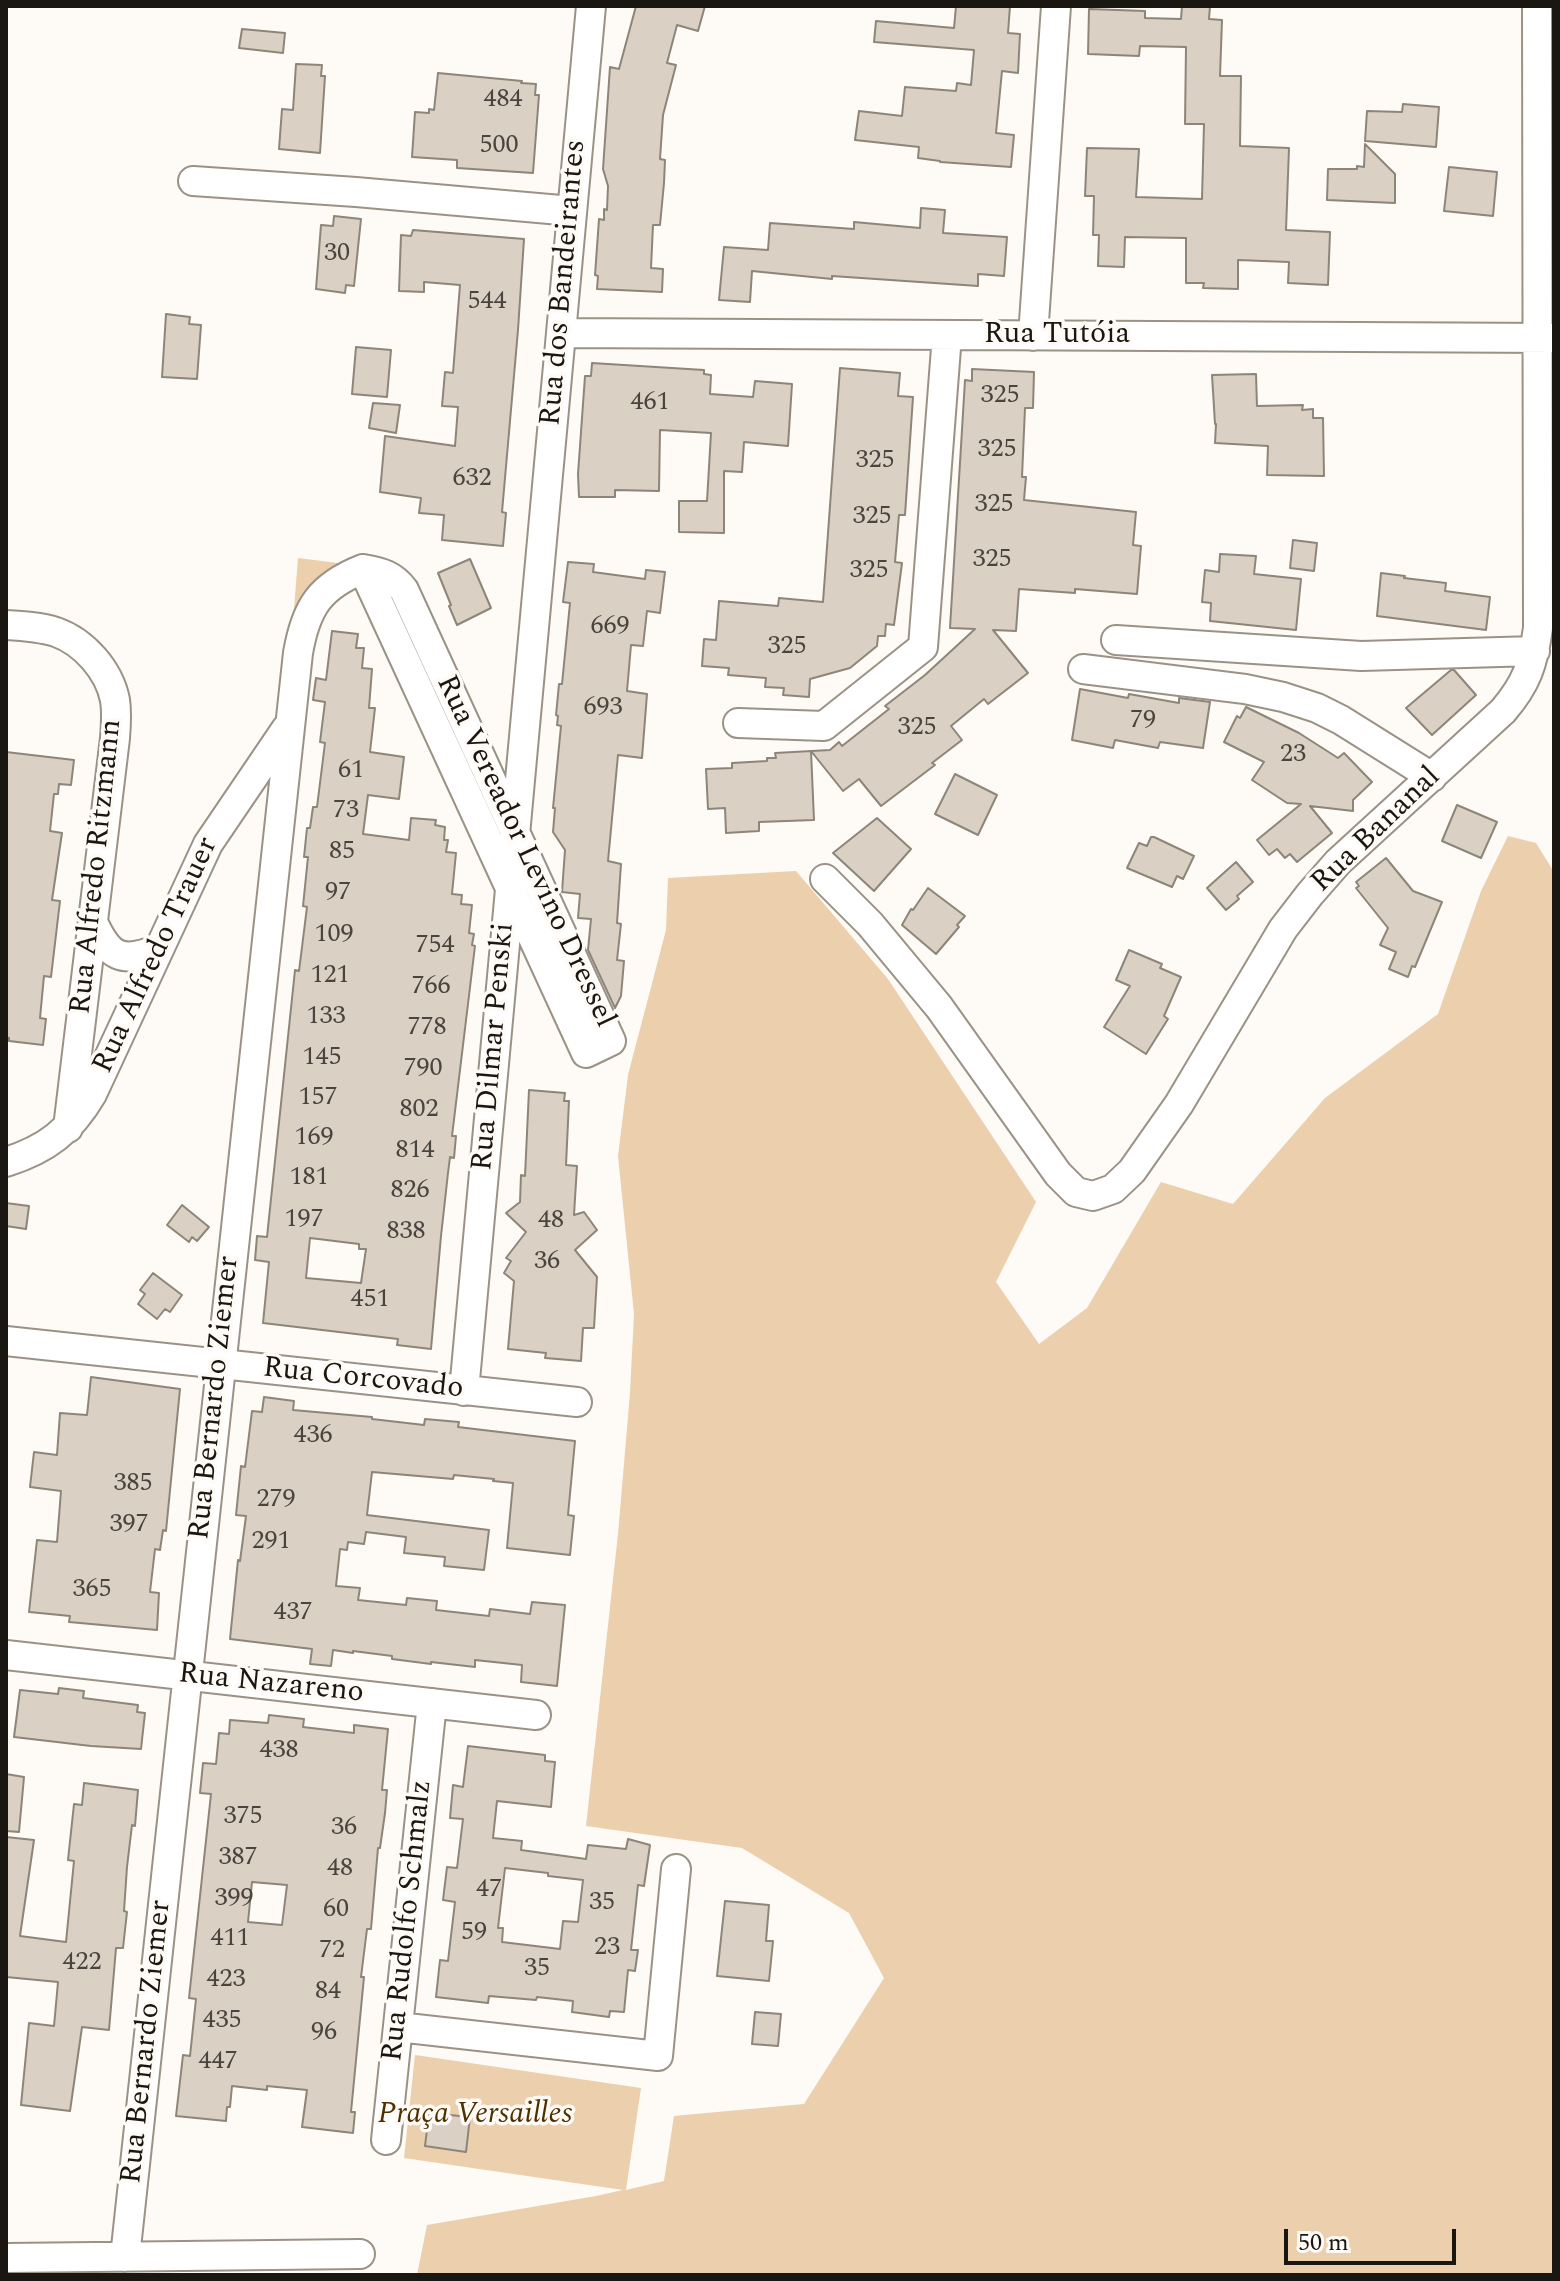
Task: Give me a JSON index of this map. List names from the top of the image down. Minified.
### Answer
{"streets":{"street":["Rua dos Bandeirantes","Rua Tutóia","Rua Bananal","Rua Vereador Levino Dressel","Rua Alfredo Ritzmann","Rua Alfredo Trauer","Rua Dilmar Penski","Rua Corcovado","Rua Bernardo Ziemer","Rua Nazareno","Rua Rudolfo Schmalz"]},"crossings":[["Rua dos Bandeirantes","Rua Tutóia"],["Rua dos Bandeirantes","Rua Dilmar Penski"],["Rua Tutóia","Rua Bananal"],["Rua Vereador Levino Dressel","Rua Dilmar Penski"],["Rua Vereador Levino Dressel","Rua Bernardo Ziemer"],["Rua Alfredo Ritzmann","Rua Alfredo Trauer"],["Rua Alfredo Trauer","Rua Bernardo Ziemer"],["Rua Dilmar Penski","Rua Corcovado"],["Rua Corcovado","Rua Bernardo Ziemer"],["Rua Bernardo Ziemer","Rua Nazareno"],["Rua Nazareno","Rua Rudolfo Schmalz"]],"parks":["Praça Versailles"],"house_numbers":["484","500","30","544","325","461","325","325","632","325","325","325","325","669","325","693","79","325","23","61","73","85","97","109","754","121","766","133","778","145","790","157","802","169","814","181","826","197","48","838","36","451","436","385","279","397","291","365","437","438","375","36","387","48","47","399","35","60","59","411","23","72","422","35","423","84","435","96","447"],"scale_bar":"50 m"}
